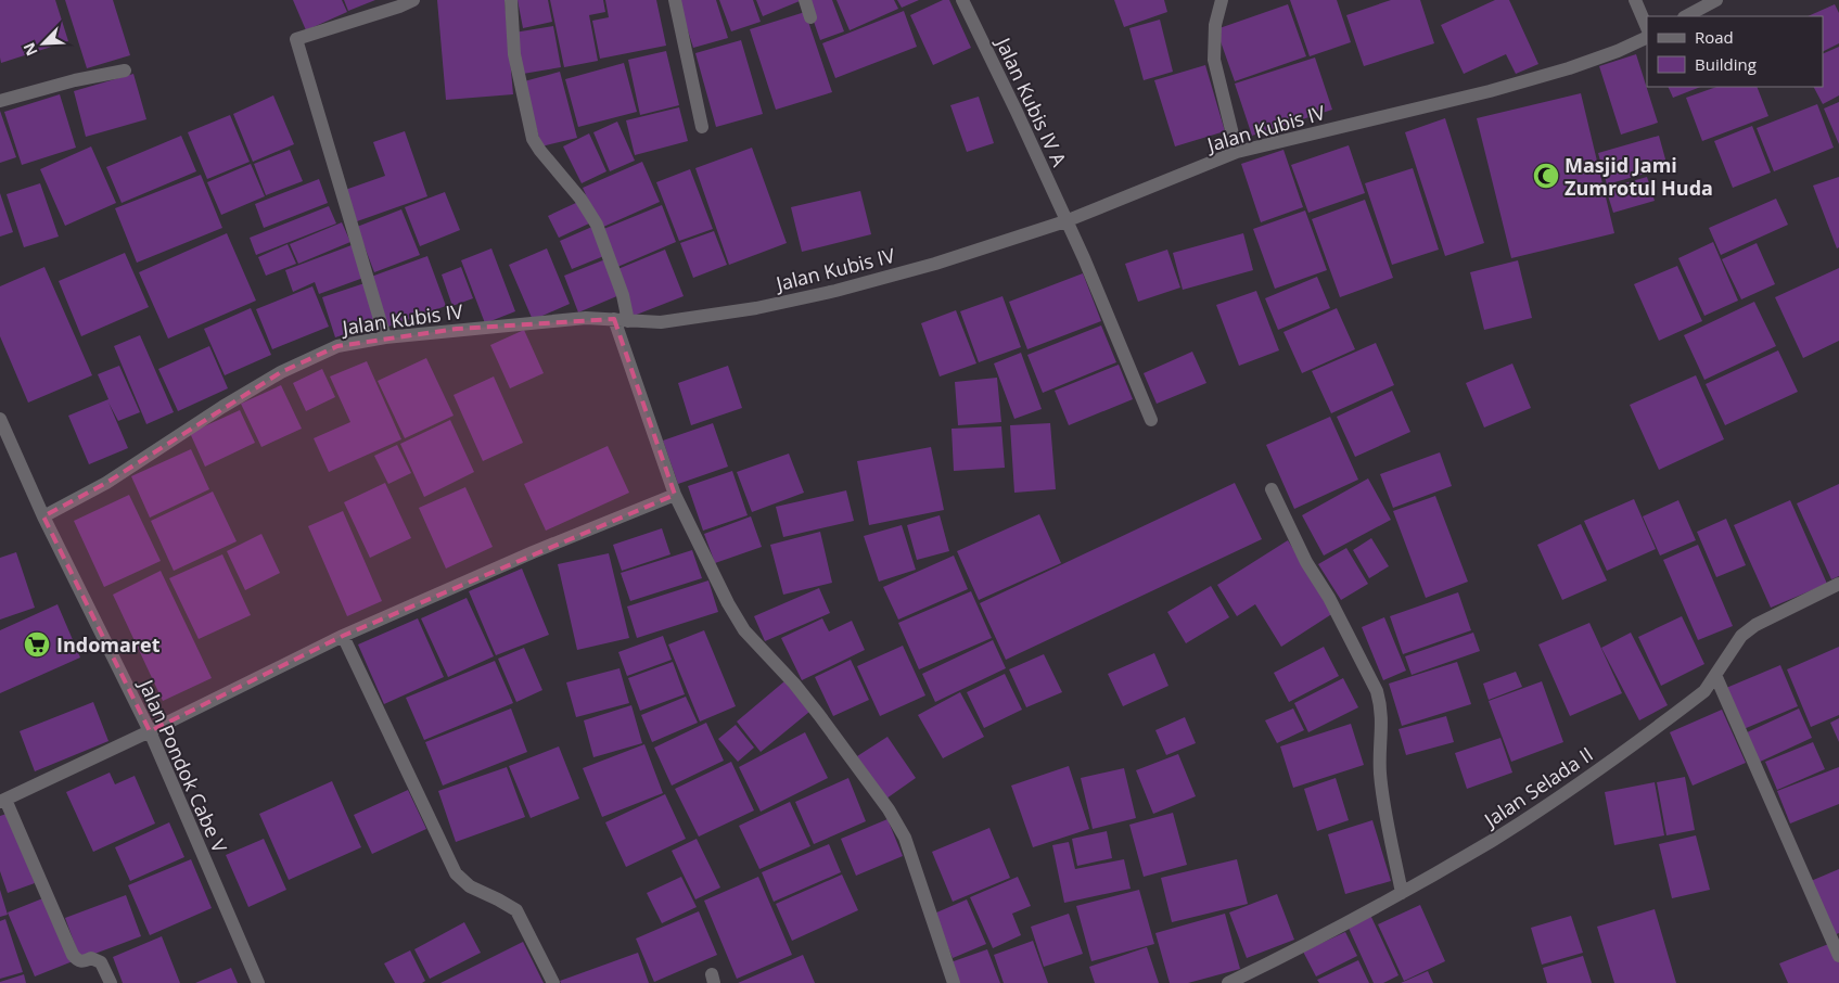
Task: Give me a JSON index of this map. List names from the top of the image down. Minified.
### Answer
{"streets":{"street":["Jalan Kubis IV A","Jalan Kubis IV","Jalan Pondok Cabe V","Jalan Selada II"]},"crossings":[["Jalan Kubis IV A","Jalan Kubis IV"],["Jalan Kubis IV","Jalan Pondok Cabe V"]],"places":{"mosque":["Masjid Jami Zumrotul Huda"],"supermarket":["Indomaret"]},"legend":["Road","Building"],"north":"bottom left"}
